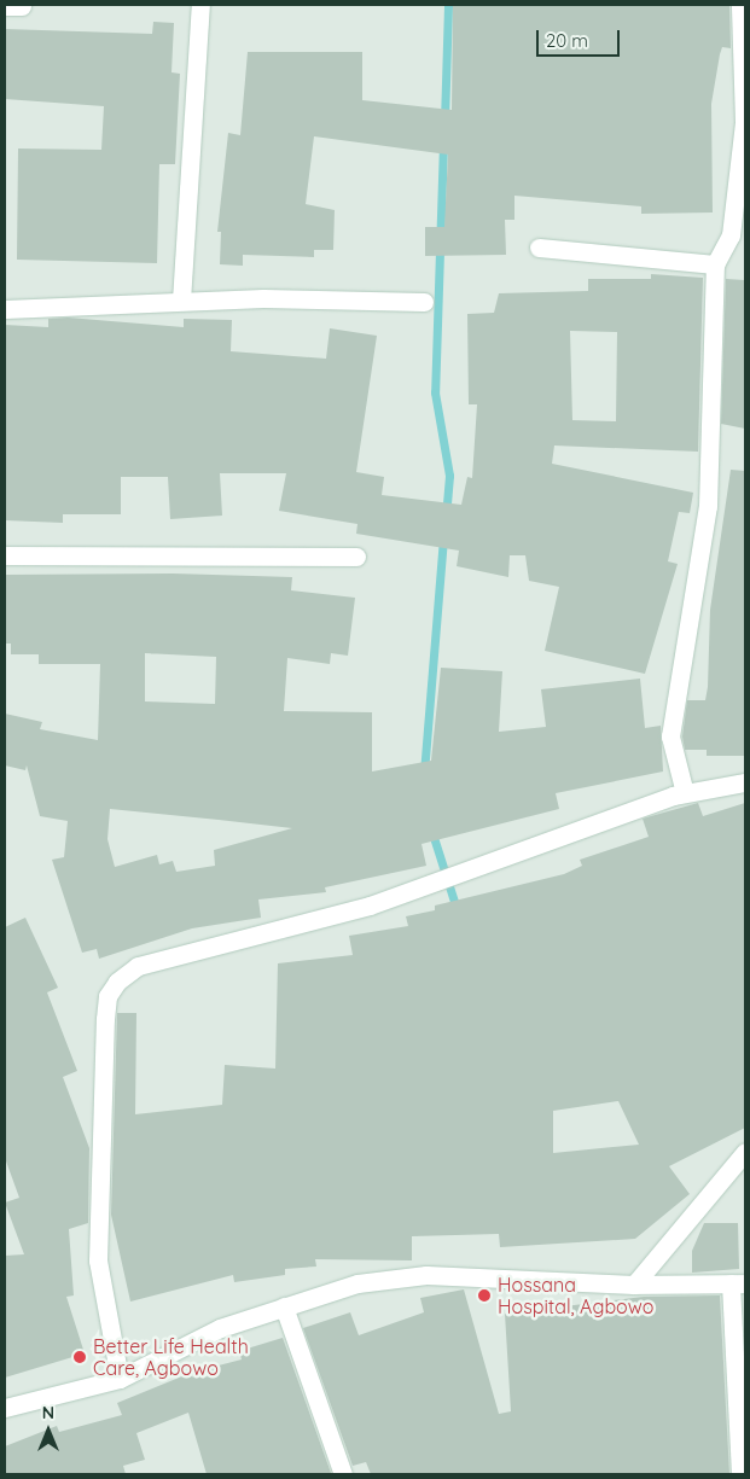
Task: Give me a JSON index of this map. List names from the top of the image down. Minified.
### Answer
{"places":["Hossana Hospital, Agbowo","Better Life Health Care, Agbowo"],"scale_bar":"20 m","north":"top"}
